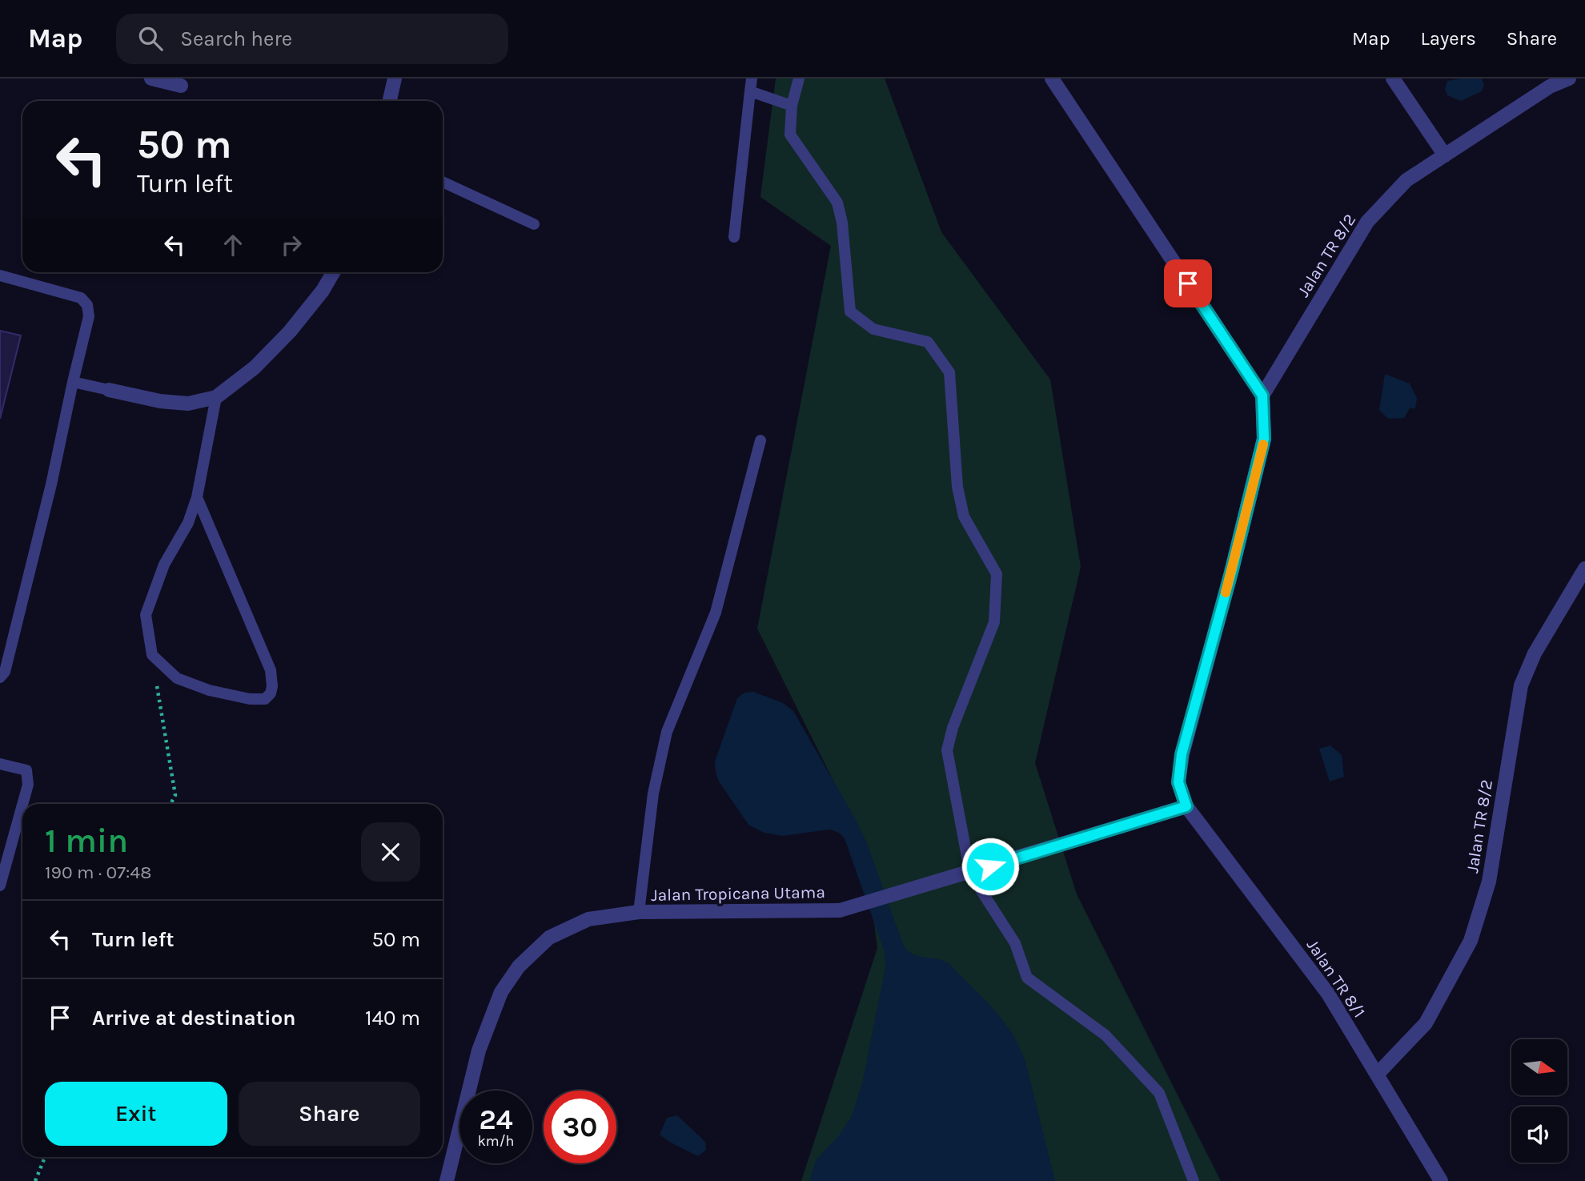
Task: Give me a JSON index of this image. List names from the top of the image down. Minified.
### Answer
{"streets":{"street":["Jalan TR 8/2","Jalan Tropicana Utama","Jalan TR 8/1"]},"crossings":[["Jalan TR 8/2","Jalan TR 8/1"],["Jalan Tropicana Utama","Jalan TR 8/1"]],"north":"right","page":{"header":"Map","search":"Search here","nav":["Map","Layers","Share"],"turn":["50 m","Turn left"],"heading":["1 min","190 m · 07:48"],"list":[{"name":"Turn left","value":"50 m"},{"name":"Arrive at destination","value":"140 m"}],"buttons":["Exit","Share"],"speed":"24 km/h","limit":"30"}}
